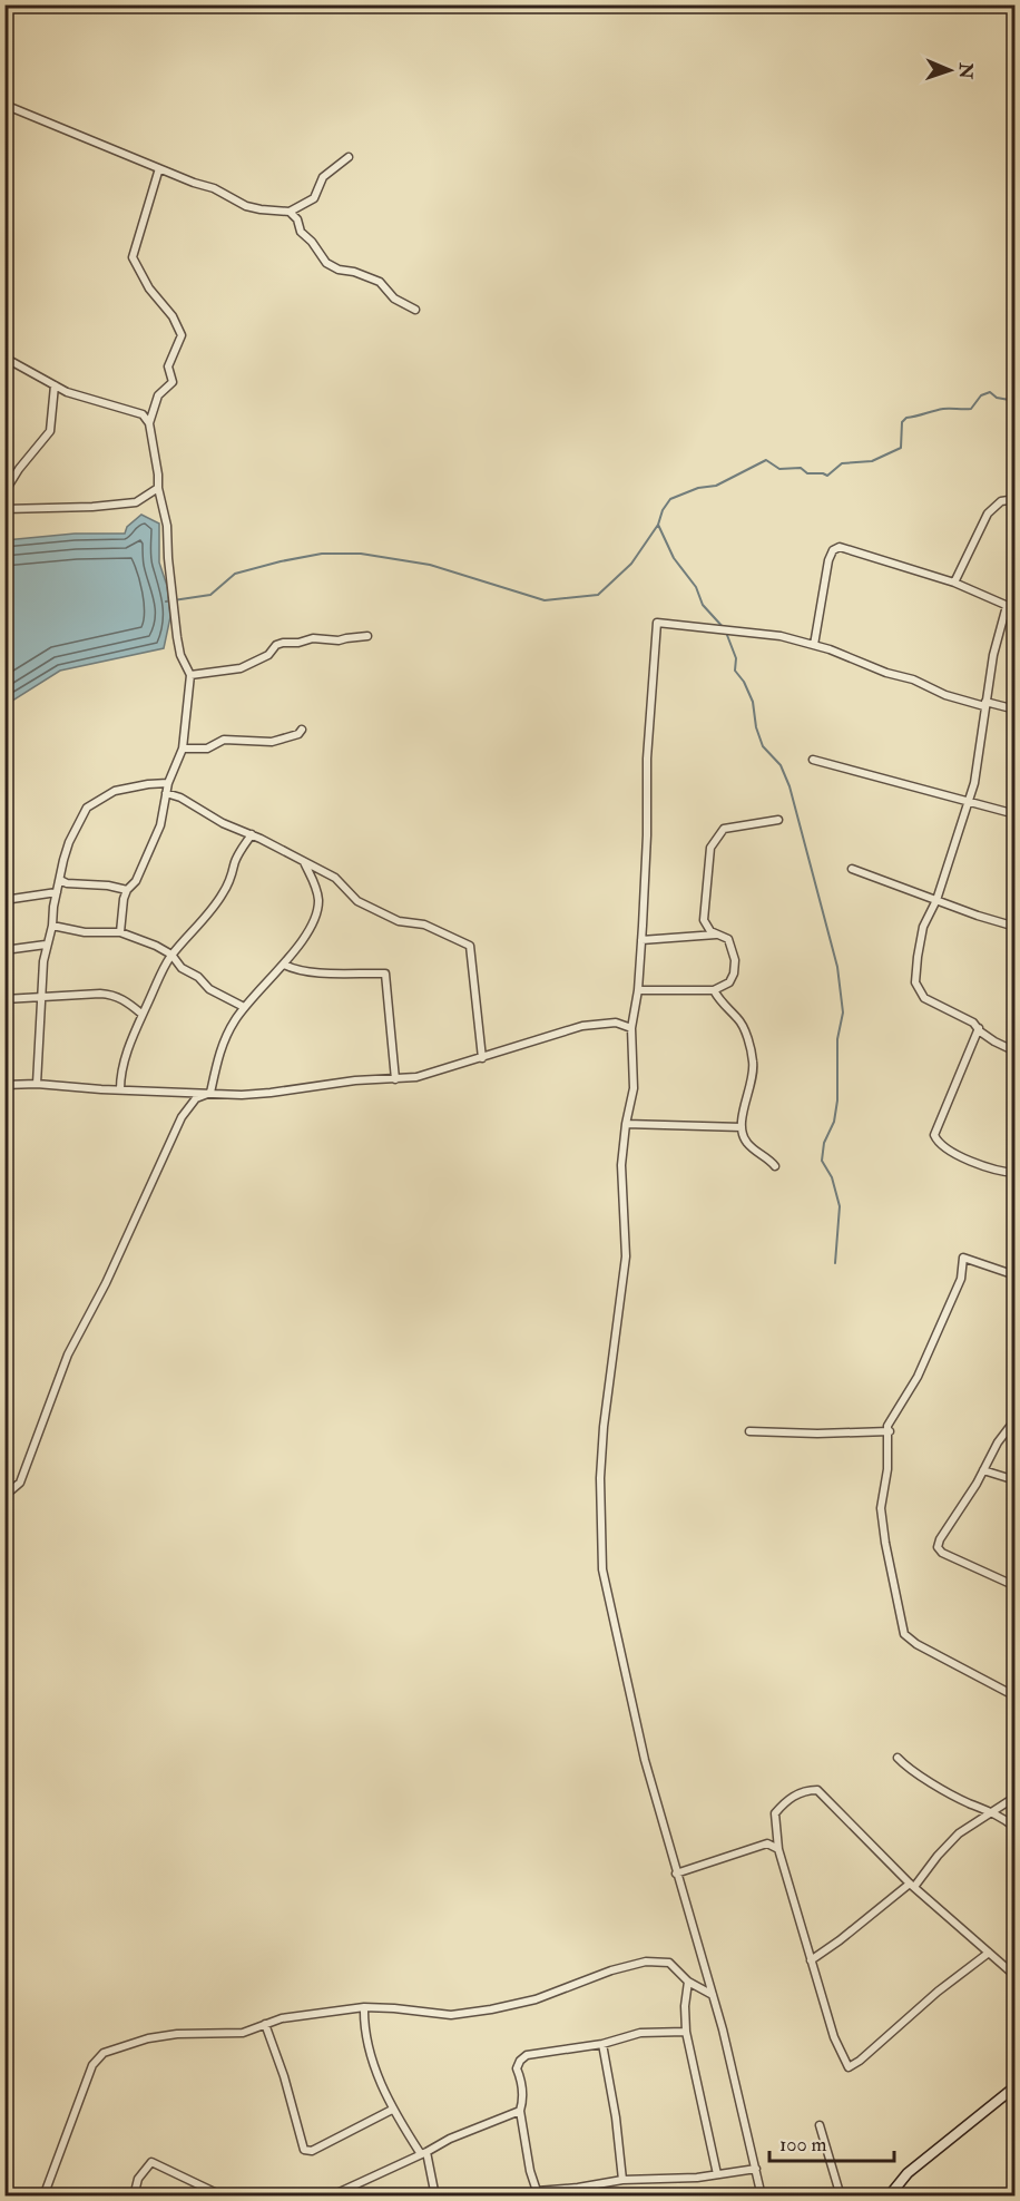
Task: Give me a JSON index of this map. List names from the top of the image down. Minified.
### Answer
{"scale_bar":"100 m","north":"right"}
